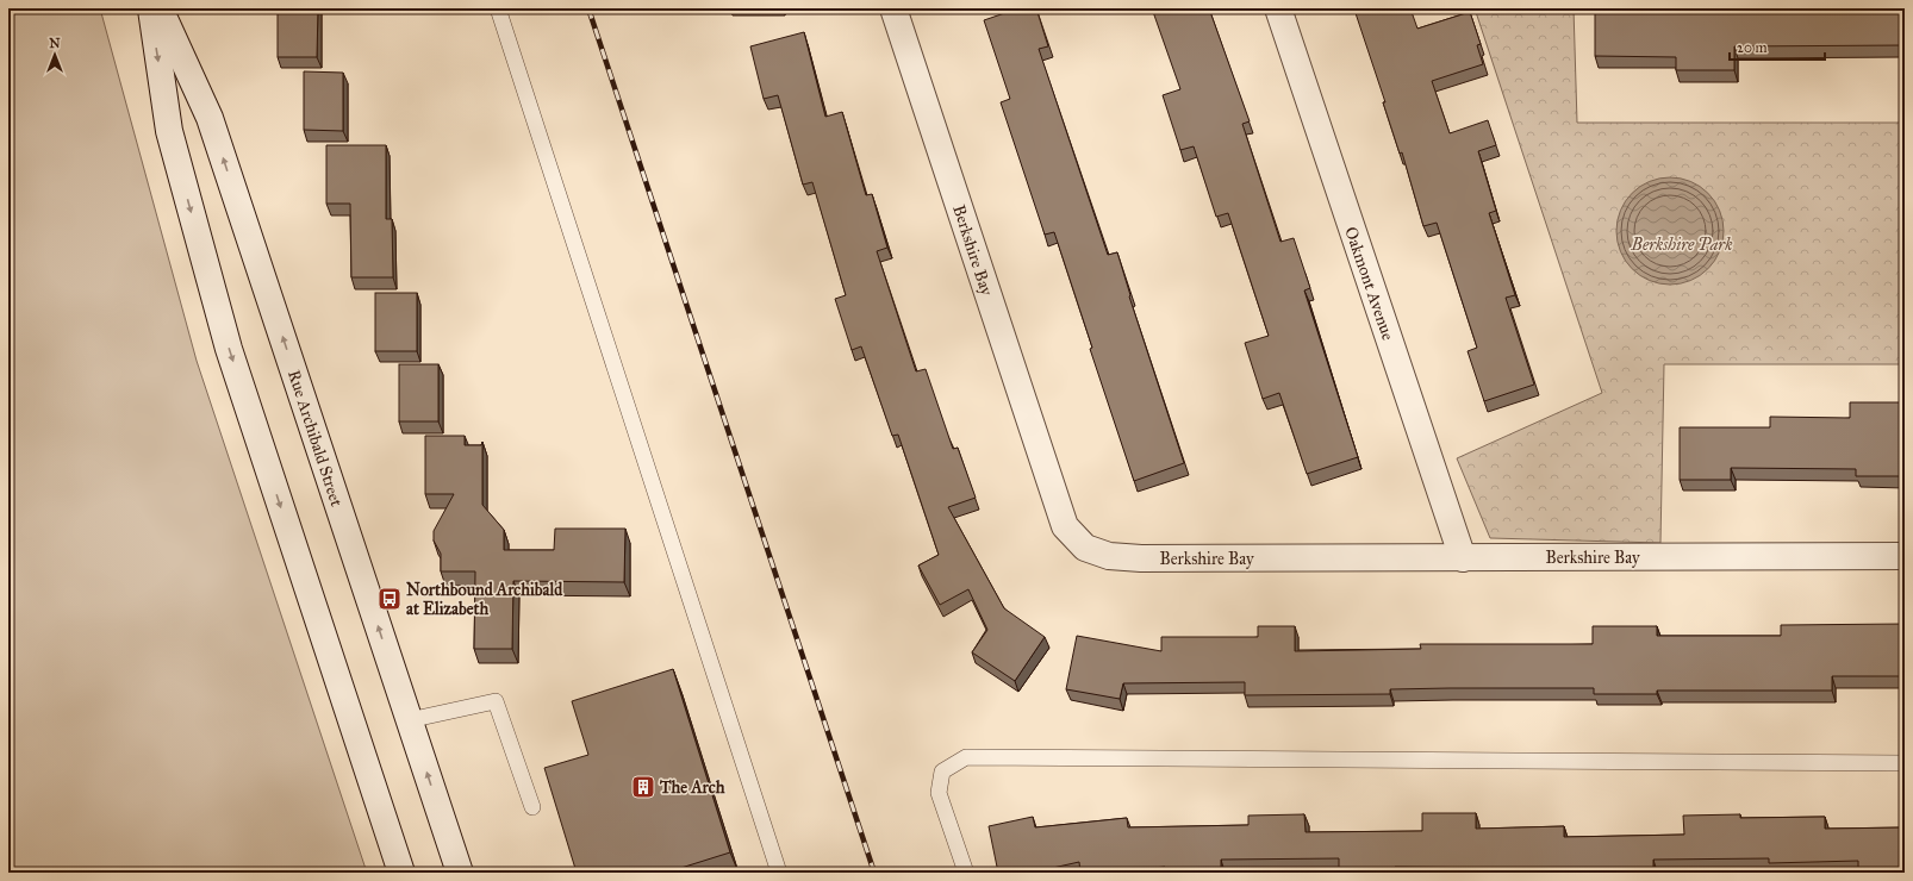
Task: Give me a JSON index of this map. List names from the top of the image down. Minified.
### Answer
{"streets":{"street":["Berkshire Bay","Oakmont Avenue","Rue Archibald Street"]},"crossings":[["Berkshire Bay","Oakmont Avenue"]],"parks":["Berkshire Park"],"places":{"bus stop":["Northbound Archibald at Elizabeth"],"building":["The Arch"]},"scale_bar":"20 m","north":"top"}
